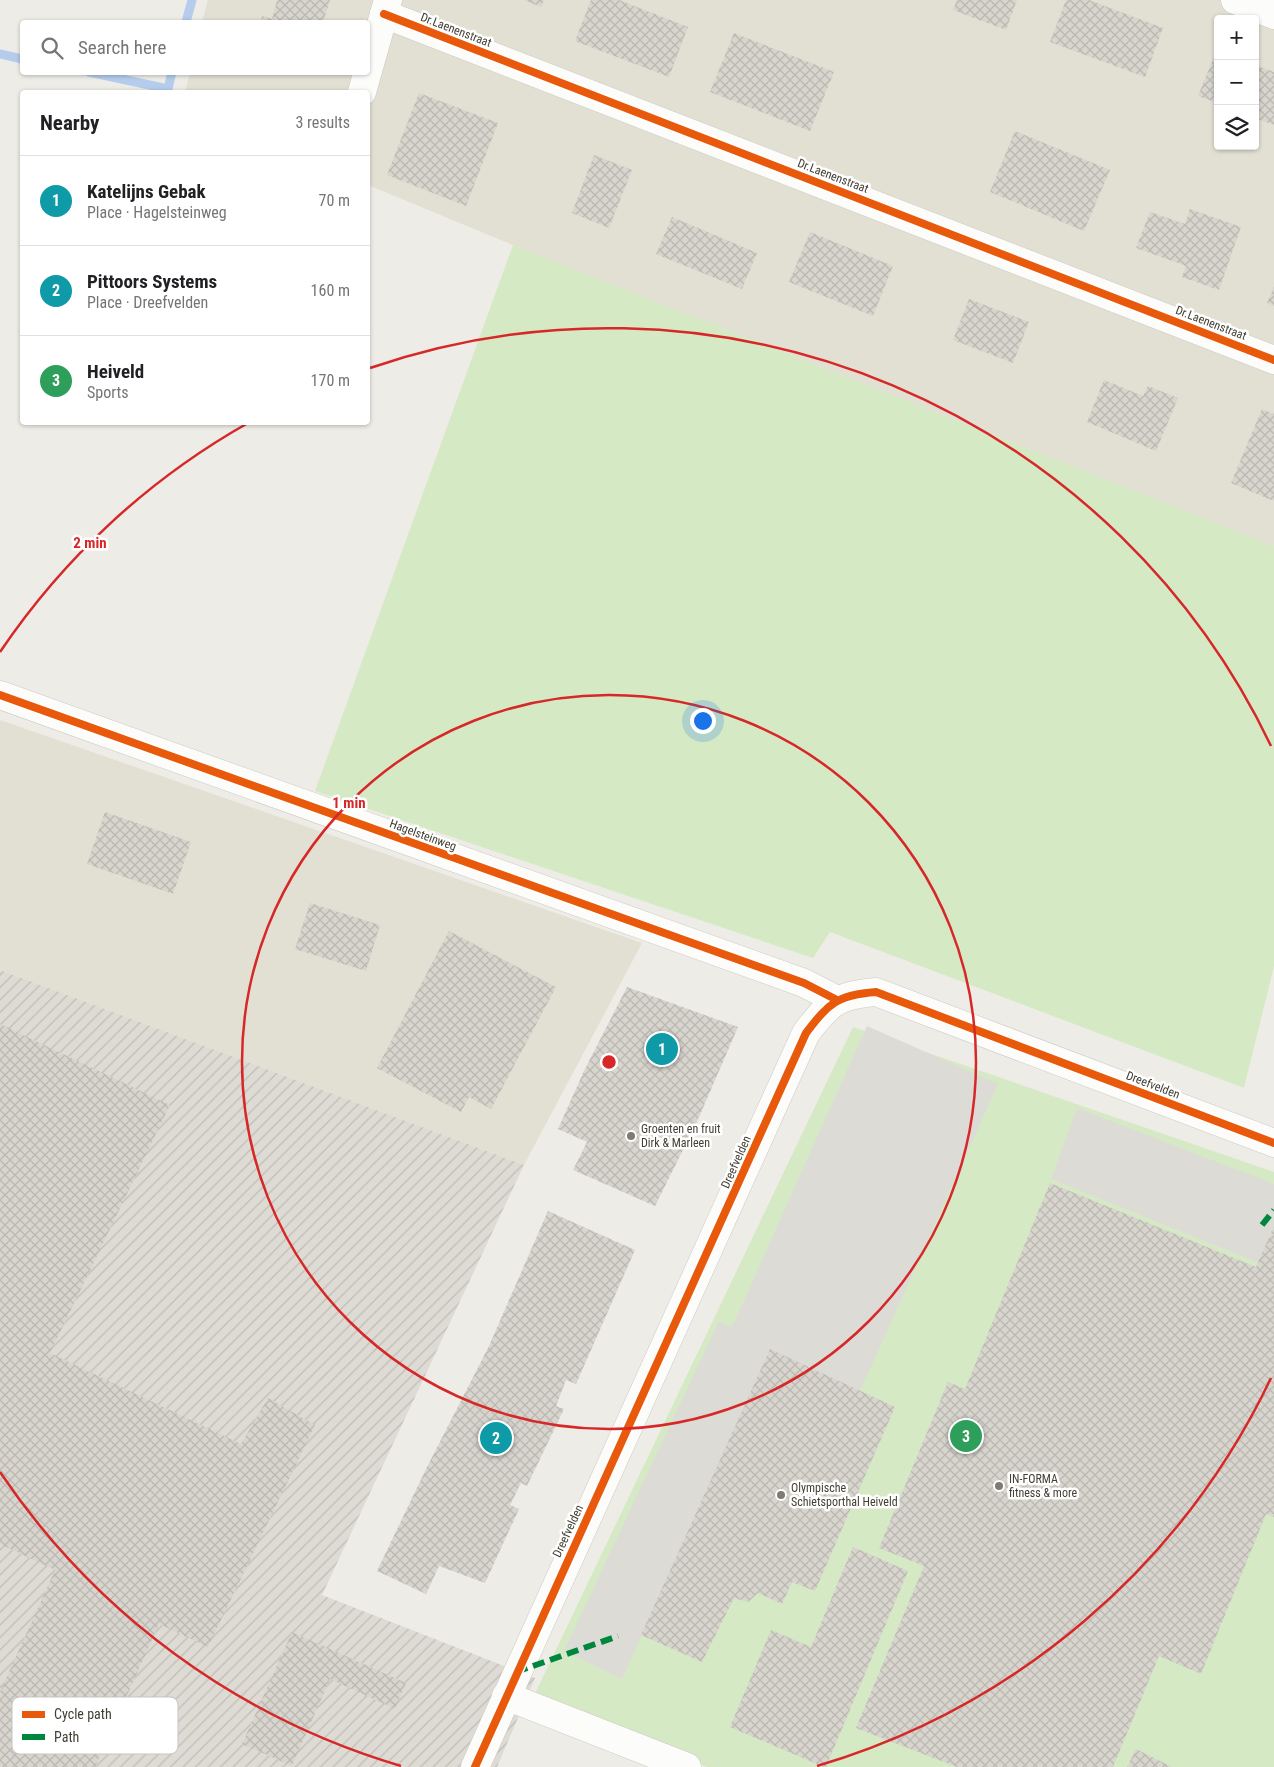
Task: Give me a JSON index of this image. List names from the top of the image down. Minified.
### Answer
{"streets":{"street":["Dr.Laenenstraat","Hagelsteinweg","Dreefvelden"]},"crossings":[["Hagelsteinweg","Dreefvelden"]],"places":["Groenten en fruit Dirk & Marleen","IN-FORMA fitness & more","Olympische Schietsporthal Heiveld"],"legend":["Cycle path","Path"],"page":{"map_buttons":["+","−"],"search":"Search here","heading":["Nearby","3 results"],"list":[{"mark":"1","name":"Katelijns Gebak","note":"Place · Hagelsteinweg","value":"70 m"},{"mark":"2","name":"Pittoors Systems","note":"Place · Dreefvelden","value":"160 m"},{"mark":"3","name":"Heiveld","note":"Sports","value":"170 m"}],"pins":["1","3","2"]},"rings":["2 min","1 min"]}
